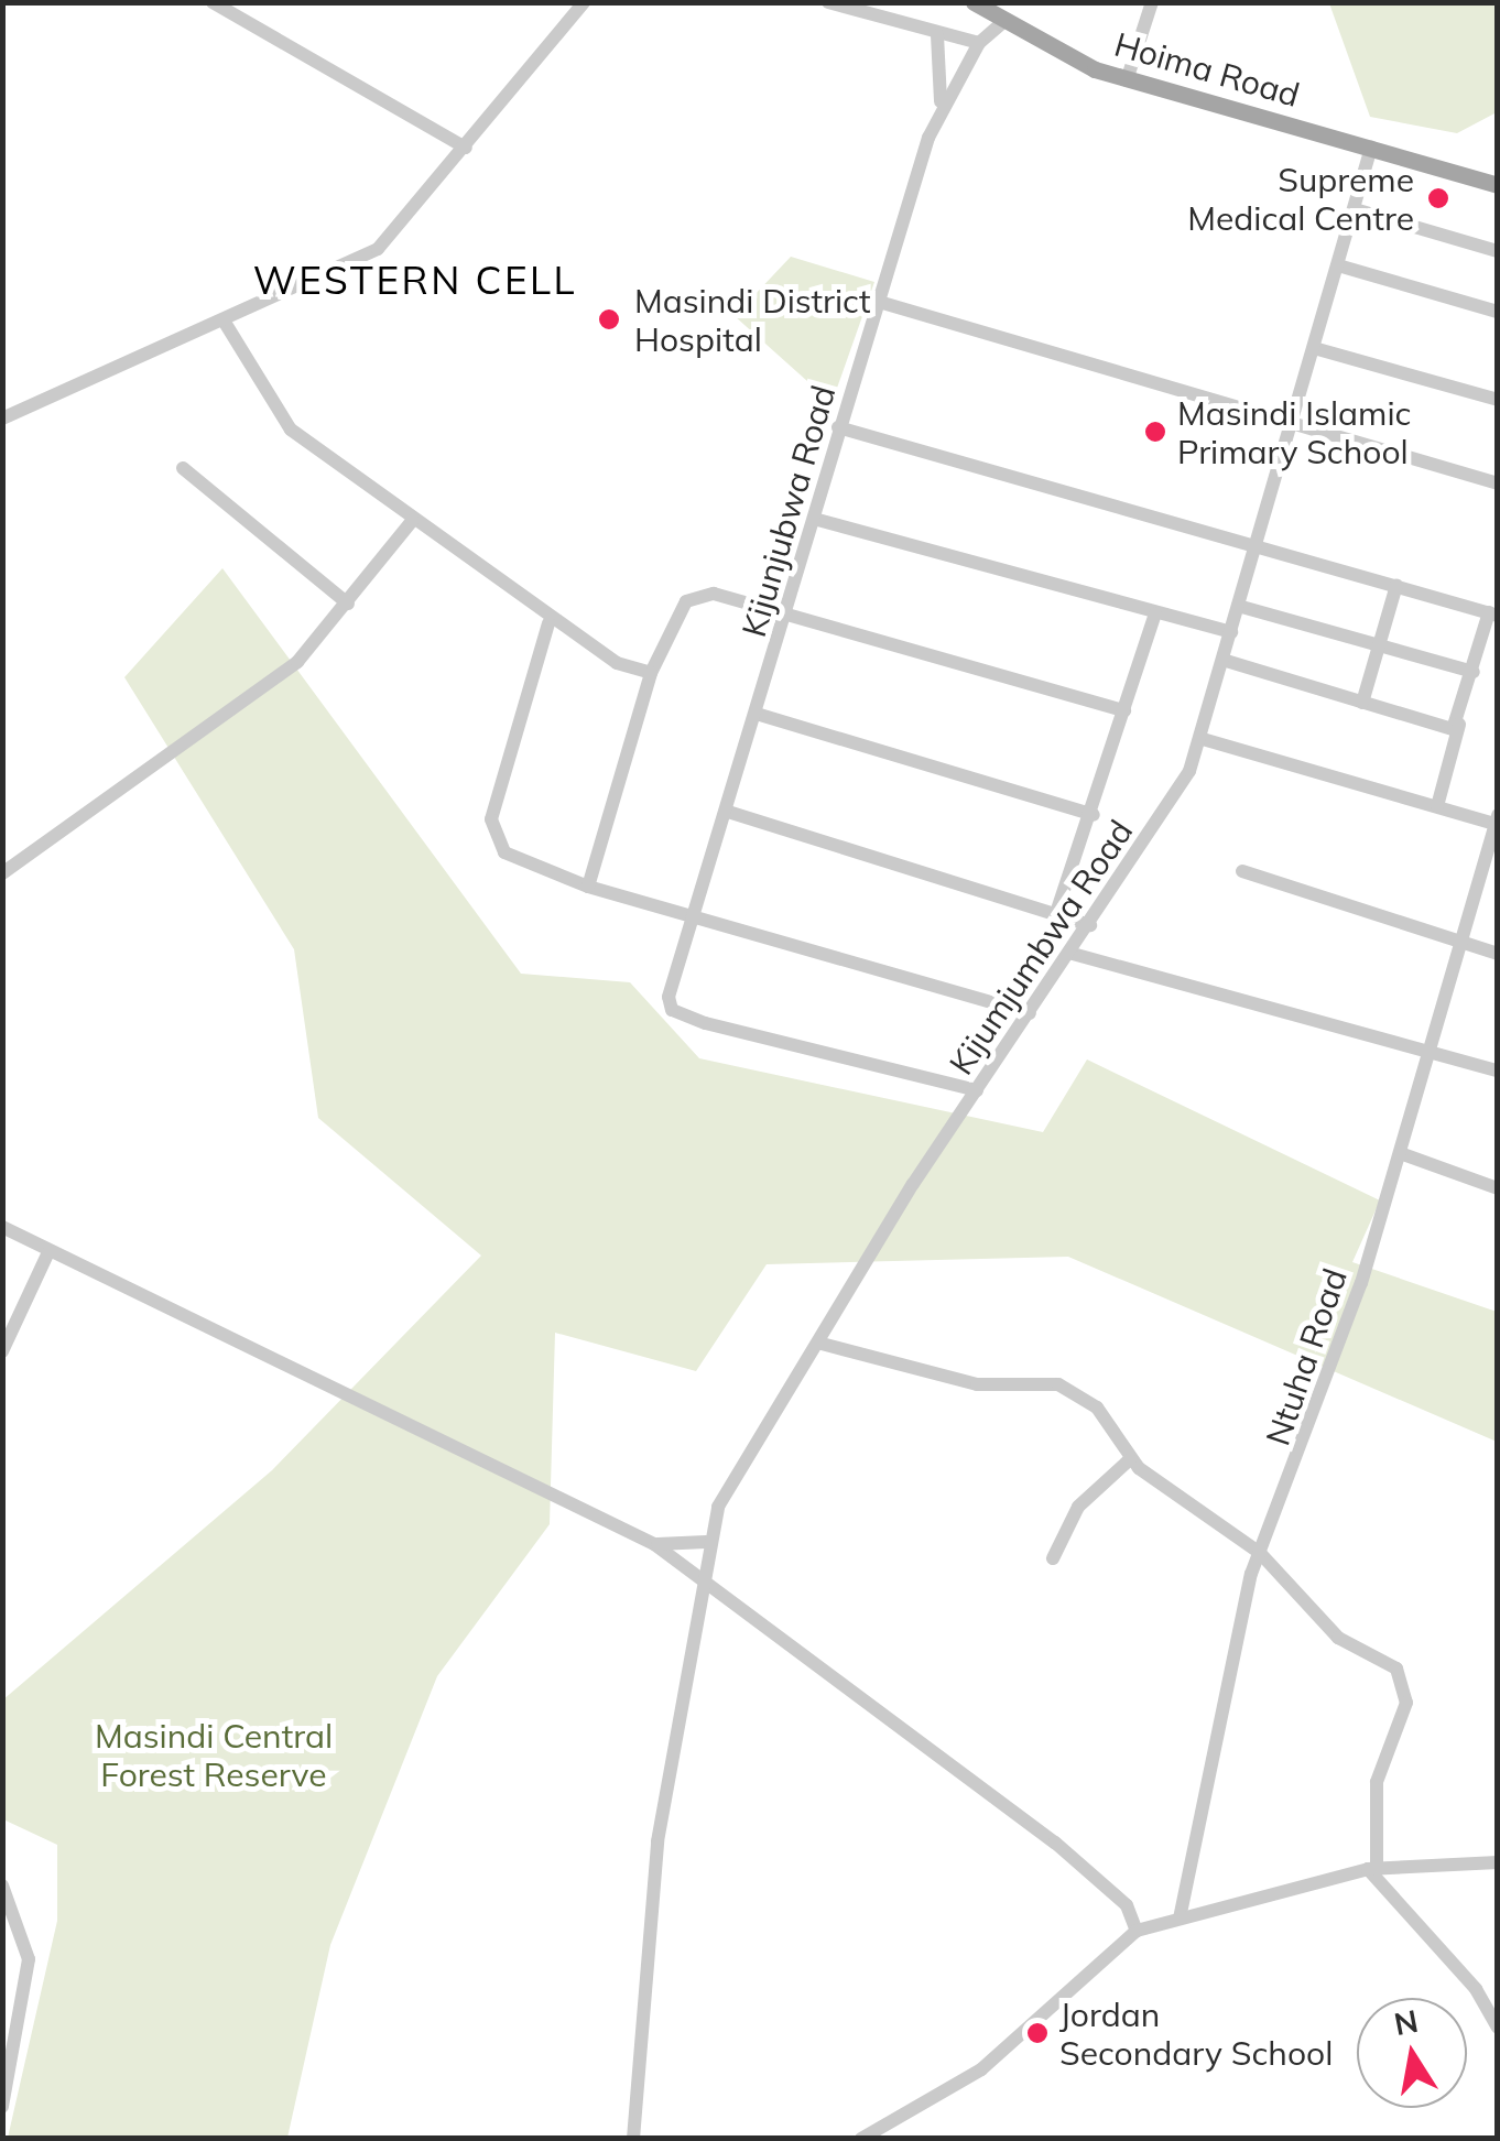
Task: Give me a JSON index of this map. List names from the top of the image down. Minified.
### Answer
{"streets":{"main road":["Hoima Road"],"street":["Kijunjubwa Road","Kijumjumbwa Road","Ntuha Road"]},"crossings":[["Hoima Road","Kijunjubwa Road"],["Hoima Road","Kijumjumbwa Road"],["Kijunjubwa Road","Kijumjumbwa Road"]],"districts":["WESTERN CELL"],"parks":["Masindi Central Forest Reserve"],"places":["Supreme Medical Centre","Masindi District Hospital","Masindi Islamic Primary School","Jordan Secondary School"],"north":"top"}
